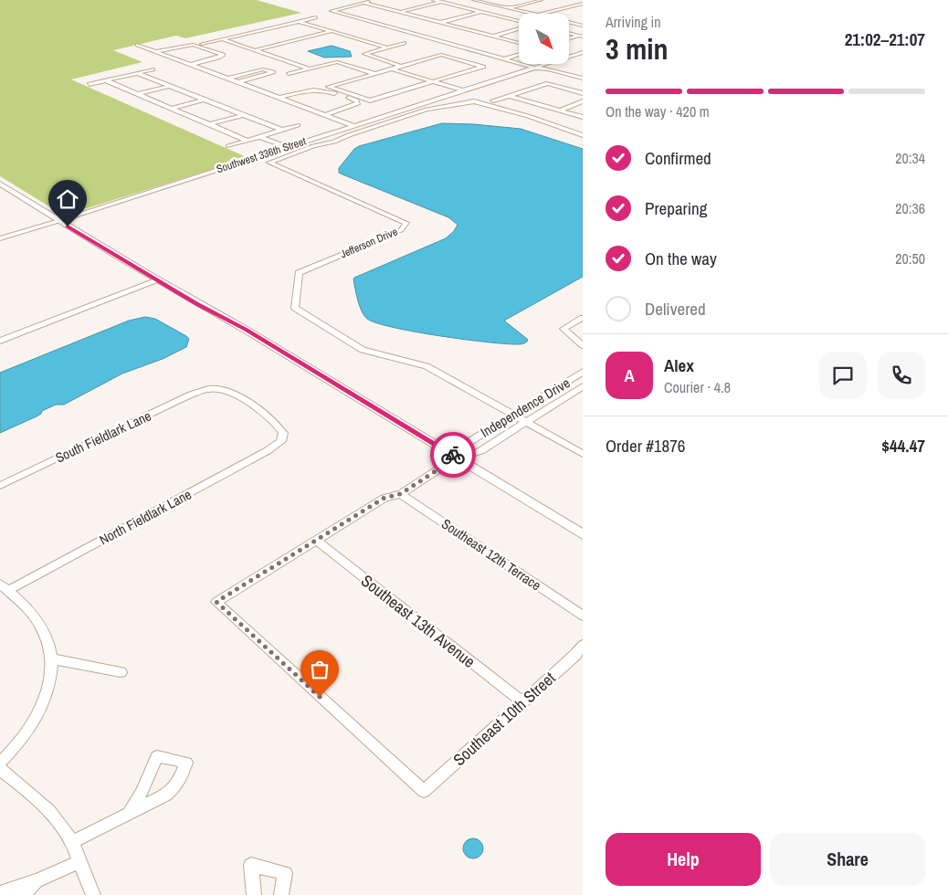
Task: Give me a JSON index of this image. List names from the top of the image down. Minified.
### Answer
{"streets":{"street":["Southwest 336th Street","Jefferson Drive","Independence Drive","South Fieldlark Lane","North Fieldlark Lane","Southeast 12th Terrace","Southeast 13th Avenue","Southeast 10th Street"]},"crossings":[["Jefferson Drive","Independence Drive"],["South Fieldlark Lane","North Fieldlark Lane"],["Southeast 13th Avenue","Southeast 10th Street"]],"north":"bottom right","page":{"heading":["3 min","Arriving in","21:02–21:07"],"panel":["Alex","Courier · 4.8","Order #1876","$44.47"],"bar":"On the way · 420 m","list":[["Confirmed","20:34"],["Preparing","20:36"],["On the way","20:50"],"Delivered"],"round":"A","buttons":["Help","Share"]}}
